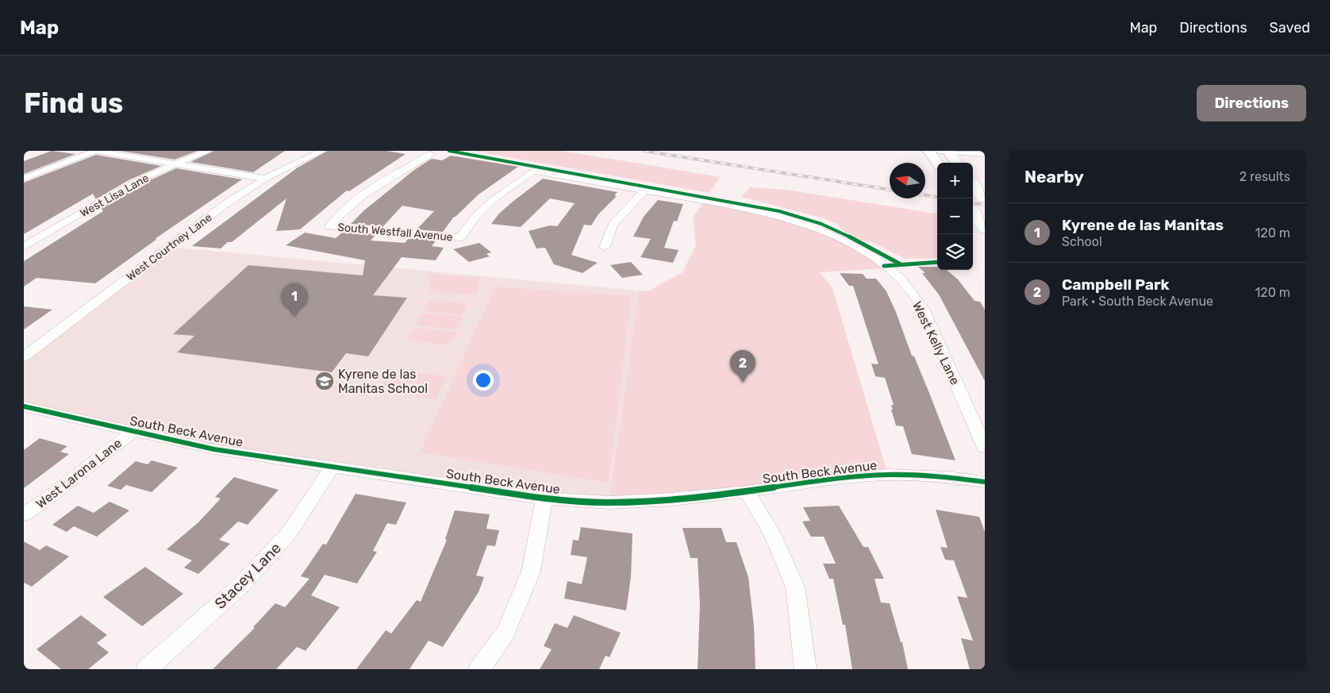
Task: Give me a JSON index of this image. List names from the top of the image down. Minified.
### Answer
{"streets":{"street":["West Lisa Lane","South Westfall Avenue","West Courtney Lane","West Kelly Lane","South Beck Avenue","West Larona Lane","Stacey Lane"]},"crossings":[["South Beck Avenue","West Larona Lane"],["South Beck Avenue","Stacey Lane"]],"places":{"school or university":["Kyrene de las Manitas School"]},"north":"left","page":{"header":"Map","nav":["Map","Directions","Saved"],"buttons":"Directions","title":"Find us","heading":["Nearby","2 results"],"map_buttons":["+","−"],"list":[{"mark":"1","name":"Kyrene de las Manitas","note":"School","value":"120 m"},{"mark":"2","name":"Campbell Park","note":"Park · South Beck Avenue","value":"120 m"}],"pins":["1","2"]}}
